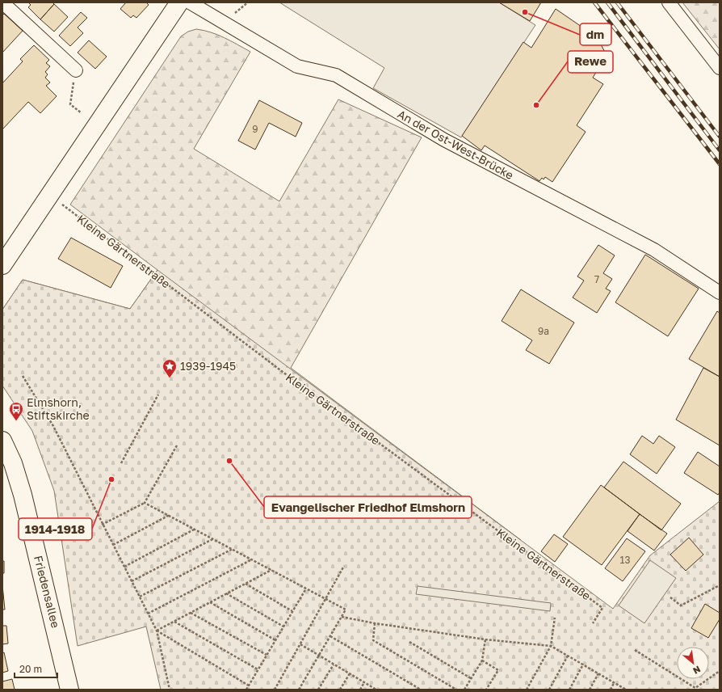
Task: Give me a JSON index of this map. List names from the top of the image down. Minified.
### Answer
{"streets":{"main road":["Friedensallee"],"street":["An der Ost-West-Brücke"],"path":["Kleine Gärtnerstraße"]},"places":{"other":["dm","Rewe","Evangelischer Friedhof Elmshorn","1914-1918"],"place":["1939-1945"],"bus stop":["Elmshorn, Stiftskirche"]},"house_numbers":["9","7","9a","13"],"scale_bar":"20 m","north":"bottom right"}
